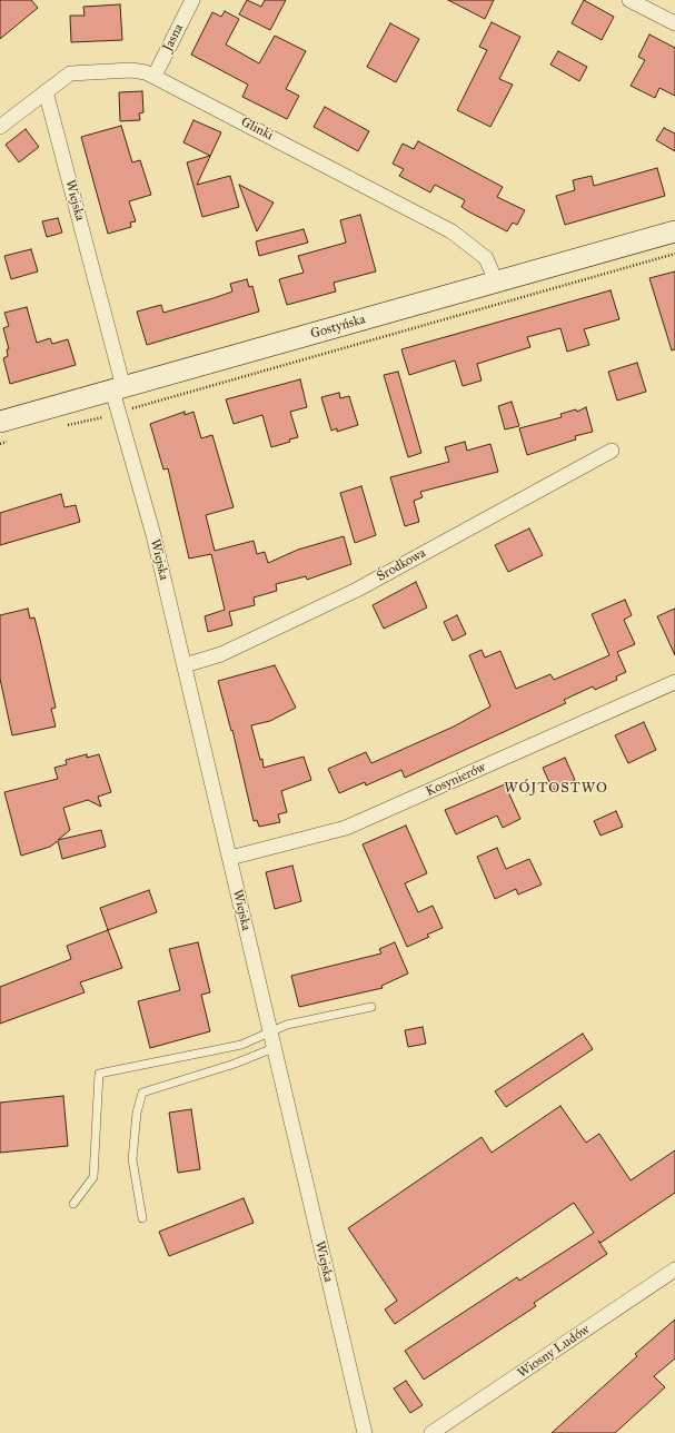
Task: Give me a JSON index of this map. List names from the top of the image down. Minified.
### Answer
{"streets":{"street":["Jasna","Glinki","Wiejska","Gostyńska","Środkowa","Kosynierów","Wiosny Ludów"]},"crossings":[["Jasna","Glinki"],["Glinki","Wiejska"],["Glinki","Gostyńska"],["Wiejska","Gostyńska"],["Wiejska","Środkowa"],["Wiejska","Kosynierów"]],"districts":["WÓJTOSTWO"]}
